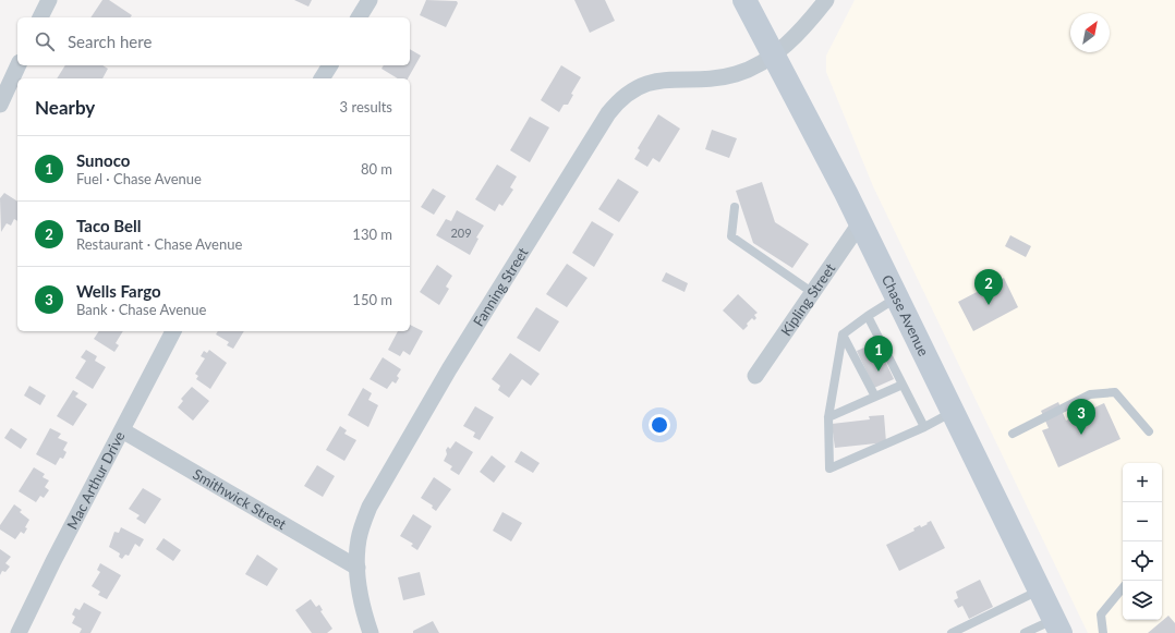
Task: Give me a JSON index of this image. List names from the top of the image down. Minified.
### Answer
{"streets":{"main road":["Chase Avenue"],"street":["Fanning Street","Kipling Street","Mac Arthur Drive","Smithwick Street"]},"crossings":[["Fanning Street","Chase Avenue"],["Fanning Street","Smithwick Street"],["Kipling Street","Chase Avenue"],["Mac Arthur Drive","Smithwick Street"]],"house_numbers":["209"],"north":"top right","page":{"search":"Search here","heading":["Nearby","3 results"],"list":[{"mark":"1","name":"Sunoco","note":"Fuel · Chase Avenue","value":"80 m"},{"mark":"2","name":"Taco Bell","note":"Restaurant · Chase Avenue","value":"130 m"},{"mark":"3","name":"Wells Fargo","note":"Bank · Chase Avenue","value":"150 m"}],"pins":["2","1","3"],"map_buttons":["+","−"]}}
